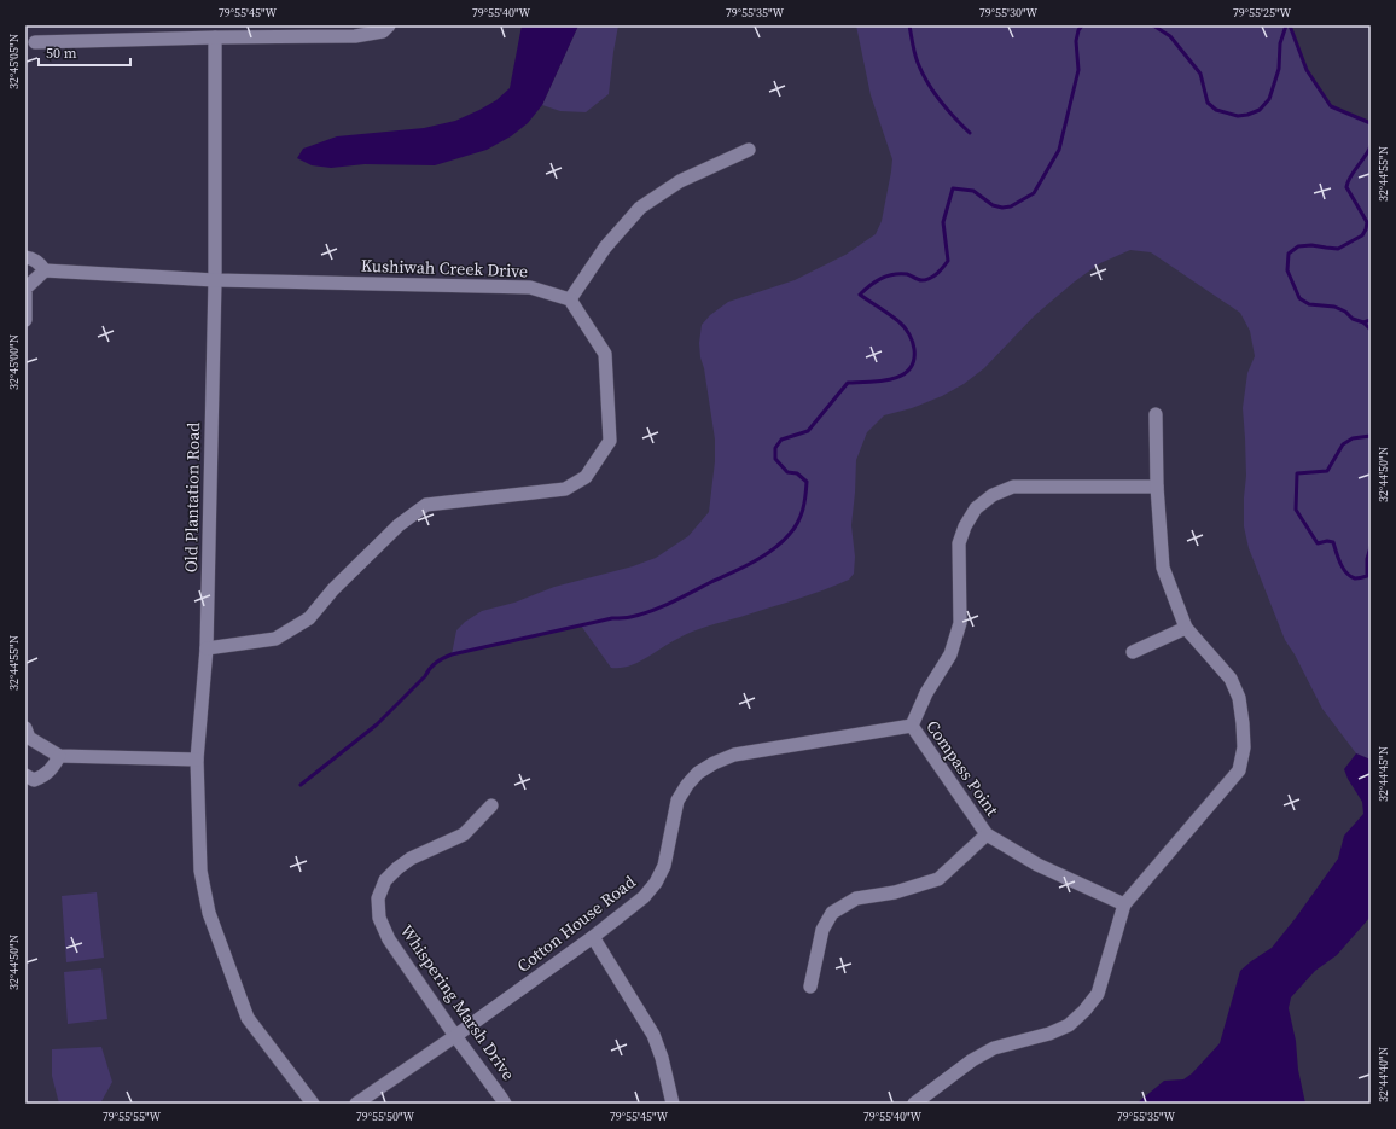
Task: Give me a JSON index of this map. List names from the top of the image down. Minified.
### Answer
{"streets":{"street":["Kushiwah Creek Drive","Old Plantation Road","Compass Point","Cotton House Road","Whispering Marsh Drive"]},"crossings":[["Kushiwah Creek Drive","Old Plantation Road"],["Compass Point","Cotton House Road"],["Cotton House Road","Whispering Marsh Drive"]],"scale_bar":"50 m","coordinates":["79°55'45\"W","79°55'40\"W","79°55'35\"W","79°55'30\"W","79°55'25\"W","32°45'05\"N","32°44'55\"N","32°45'00\"N","32°44'50\"N","32°44'45\"N","32°44'40\"N","79°55'55\"W","79°55'50\"W"]}
